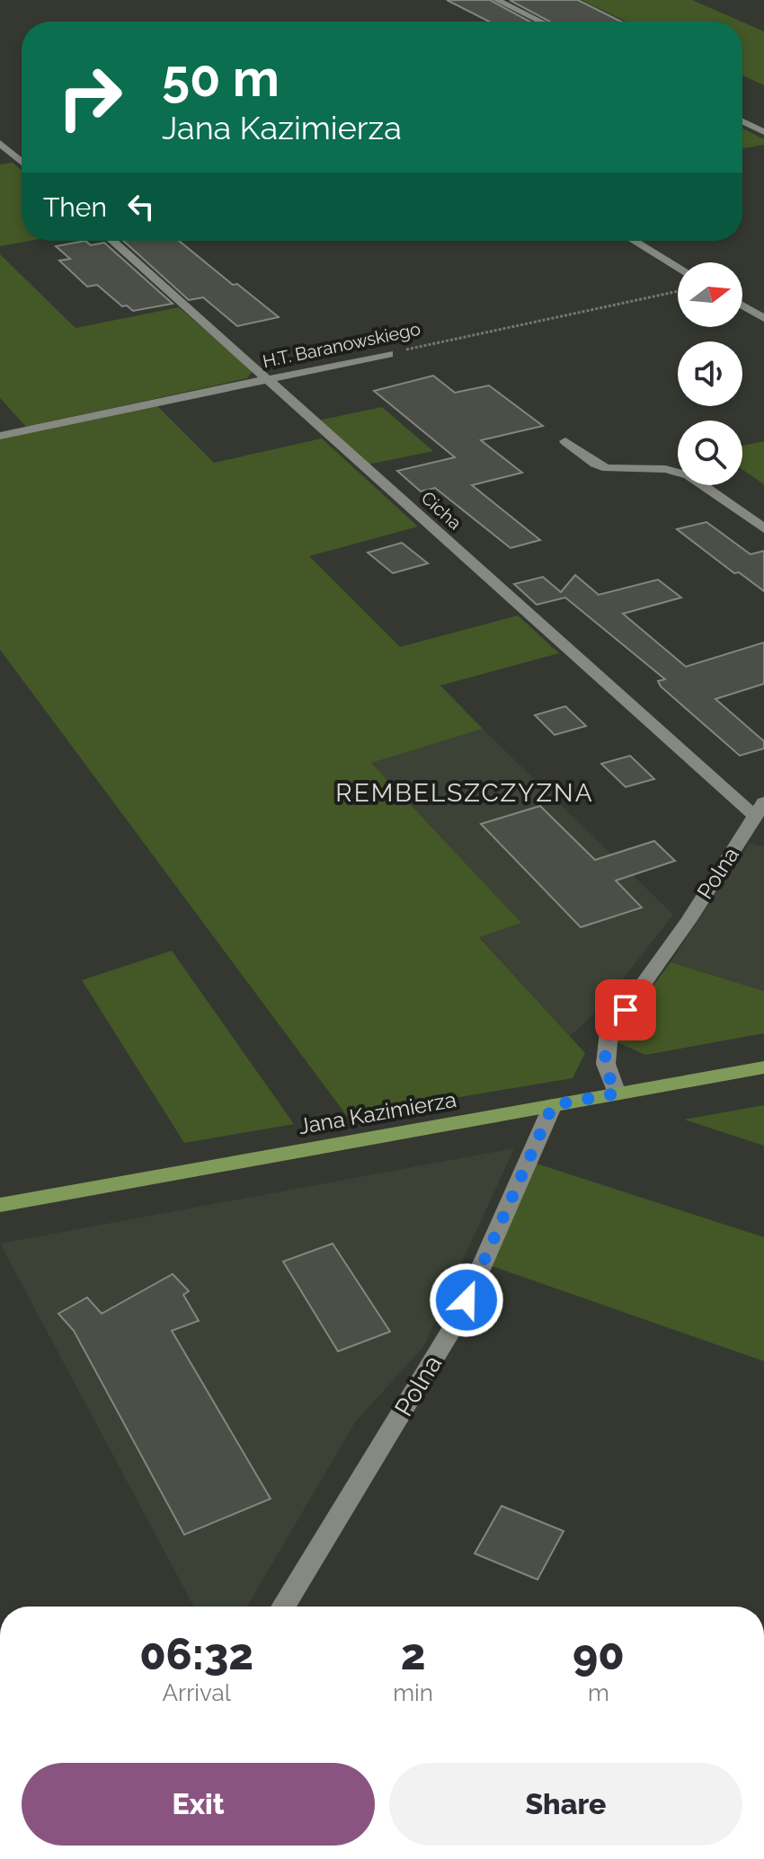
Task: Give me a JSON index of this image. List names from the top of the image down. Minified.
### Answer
{"streets":{"main road":["Jana Kazimierza"],"street":["H.T. Baranowskiego","Cicha","Polna"]},"crossings":[["H.T. Baranowskiego","Cicha"],["Cicha","Polna"],["Polna","Jana Kazimierza"]],"districts":["REMBELSZCZYZNA"],"north":"right","page":{"turn":["50 m","Jana Kazimierza"],"then":"Then","eta":["06:32","Arrival","2","min","90","m"],"buttons":["Exit","Share"]}}
